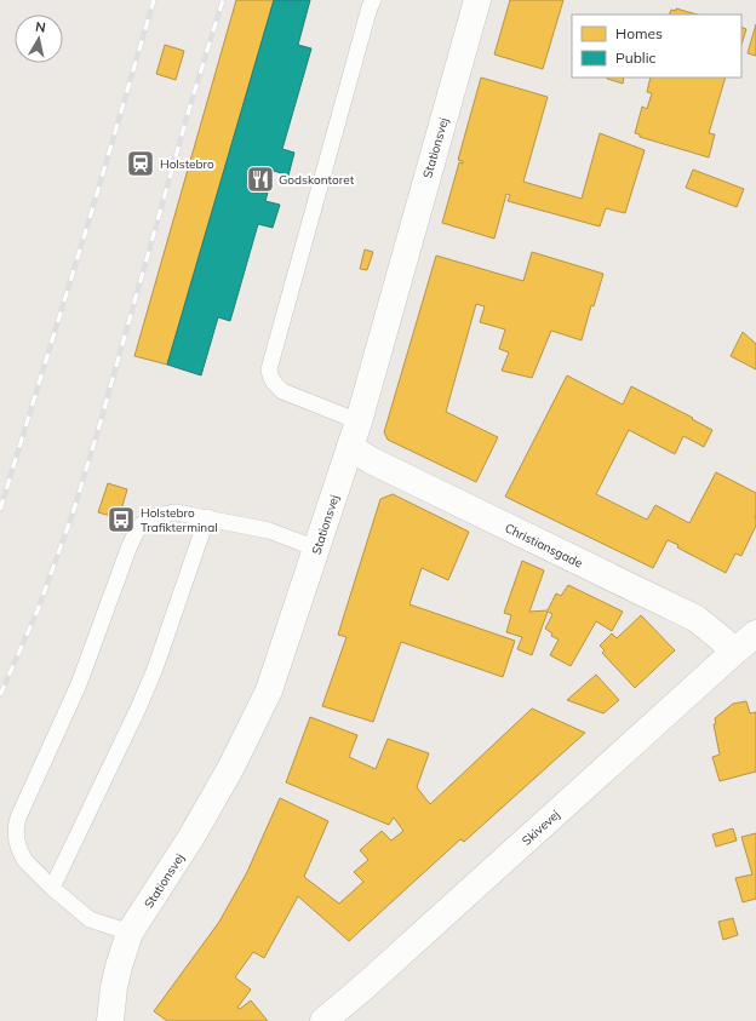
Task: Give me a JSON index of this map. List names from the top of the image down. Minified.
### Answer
{"streets":{"street":["Stationsvej","Christiansgade","Skivevej"]},"crossings":[["Stationsvej","Christiansgade"],["Christiansgade","Skivevej"]],"places":{"station":["Holstebro"],"restaurant":["Godskontoret"],"bus stop":["Holstebro Trafikterminal"]},"legend":["Homes","Public"],"north":"top"}
